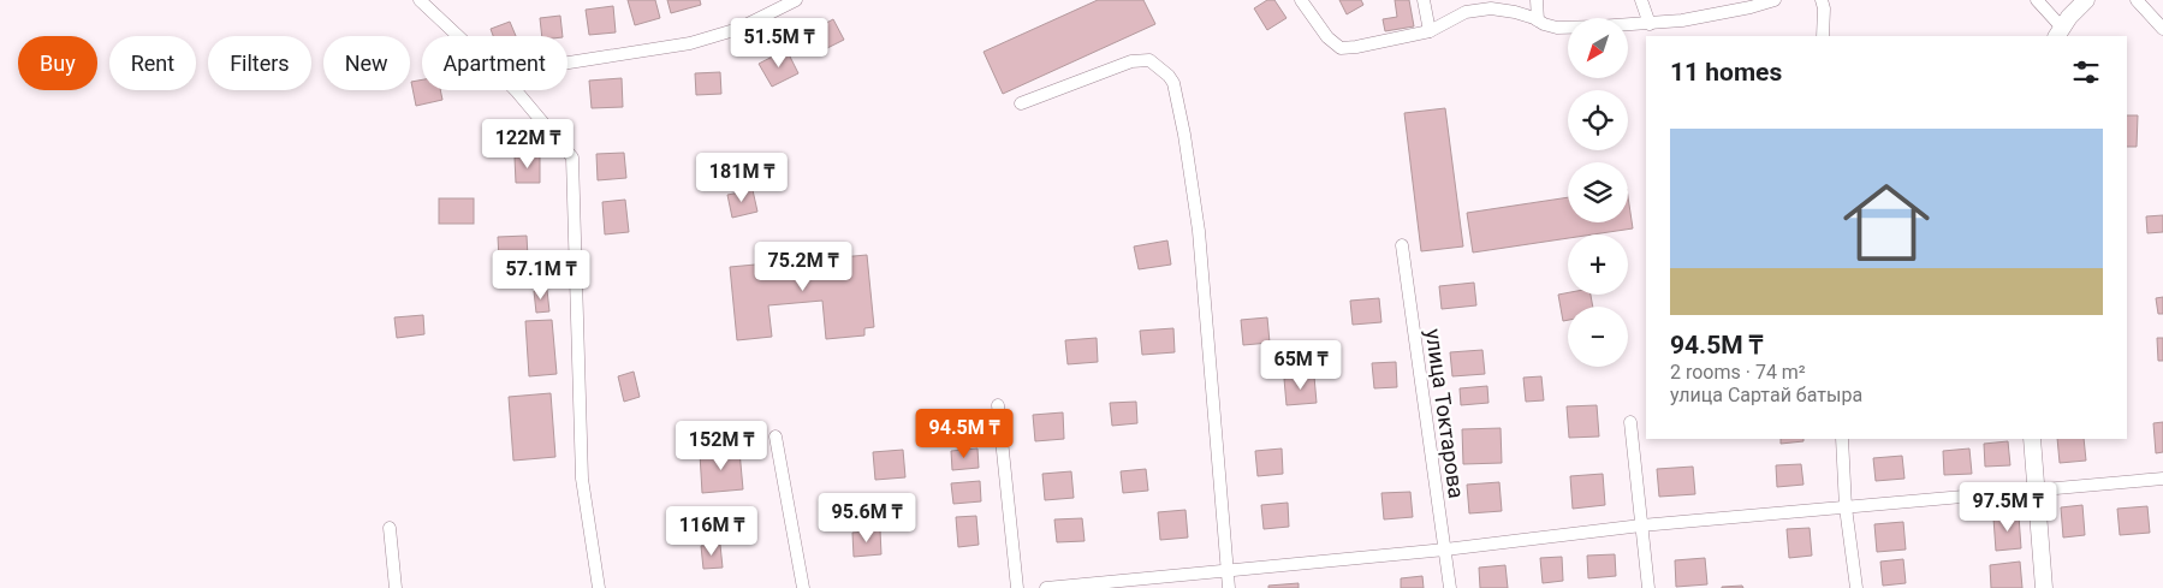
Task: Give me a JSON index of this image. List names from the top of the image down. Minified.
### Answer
{"streets":{"street":["улица Токтарова"]},"north":"bottom left","page":{"map_buttons":["+","−"],"price":["51.5M ₸","122M ₸","181M ₸","75.2M ₸","57.1M ₸","65M ₸","94.5M ₸","152M ₸","97.5M ₸","95.6M ₸","116M ₸"],"chip":["Buy","Rent","Filters","New","Apartment"],"heading":"11 homes","list":[{"name":"94.5M ₸","note":"2 rooms · 74 m² · улица Сартай батыра"}]}}
